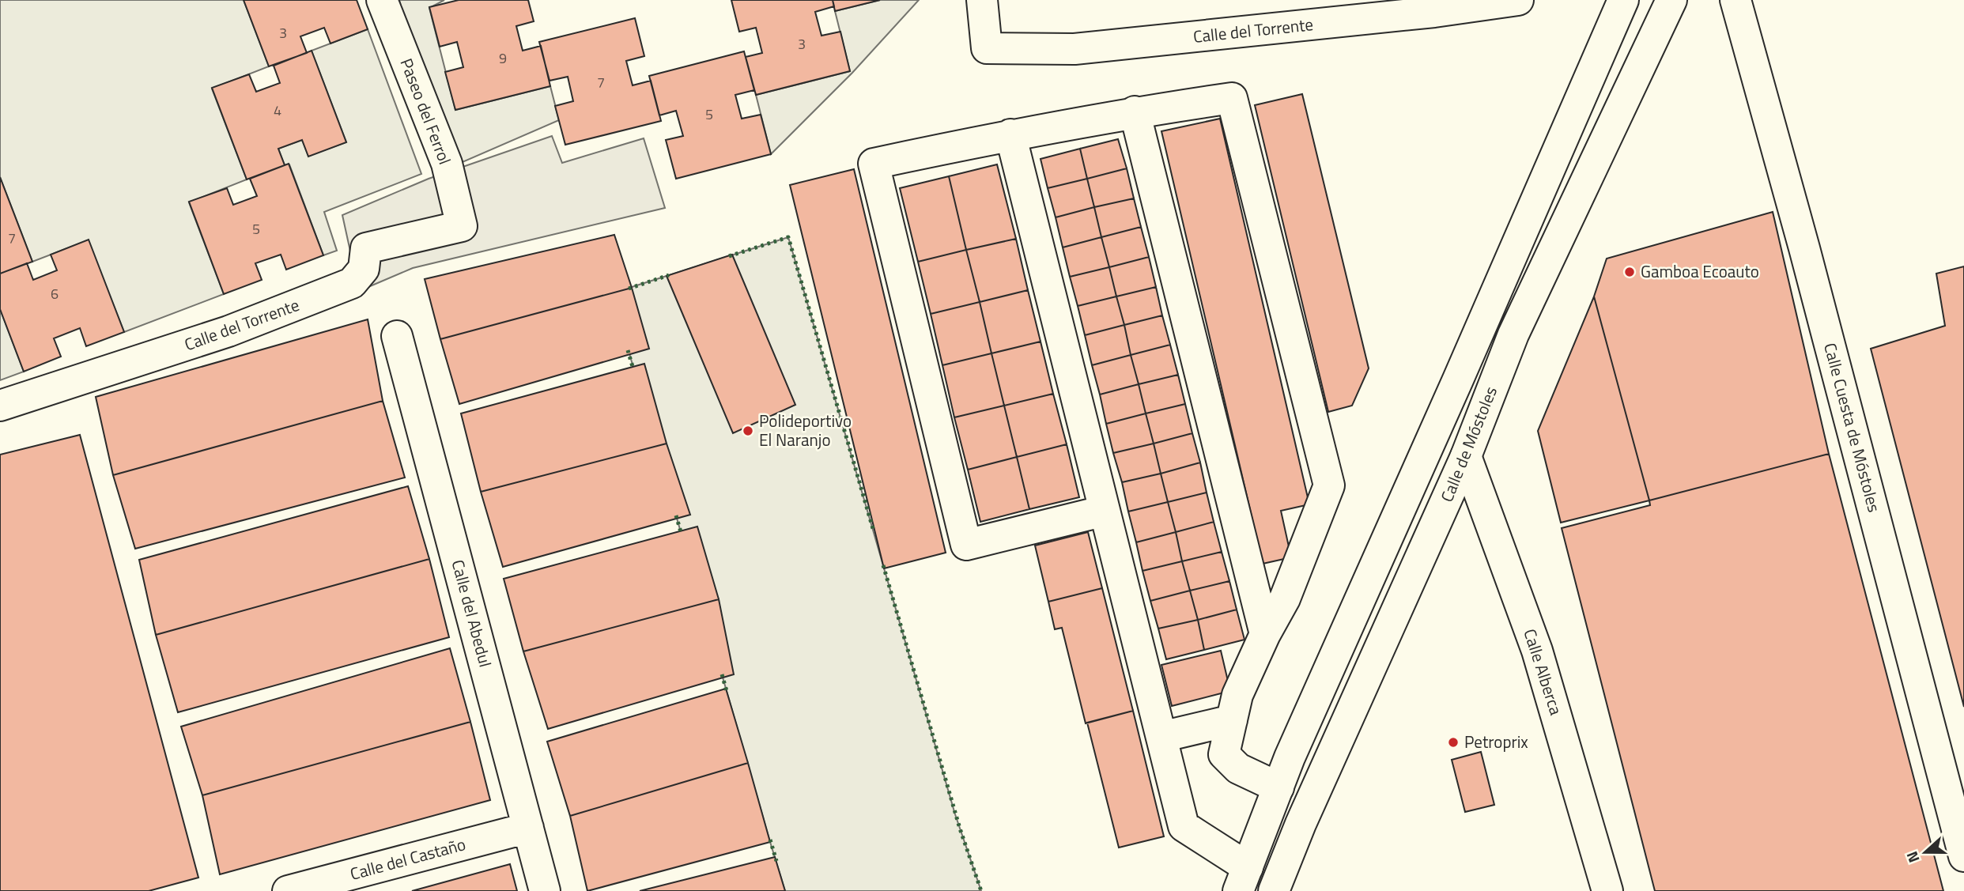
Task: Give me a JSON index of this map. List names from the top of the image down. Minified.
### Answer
{"streets":{"street":["Calle del Torrente","Paseo del Ferrol","Calle Cuesta de Móstoles","Calle de Móstoles","Calle del Abedul","Calle Alberca","Calle del Castaño"]},"crossings":[["Calle del Torrente","Paseo del Ferrol"],["Calle de Móstoles","Calle Alberca"],["Calle del Abedul","Calle del Castaño"]],"places":["Gamboa Ecoauto","Polideportivo El Naranjo","Petroprix"],"house_numbers":["3","3","9","7","4","5","5","7","6"],"north":"left"}
